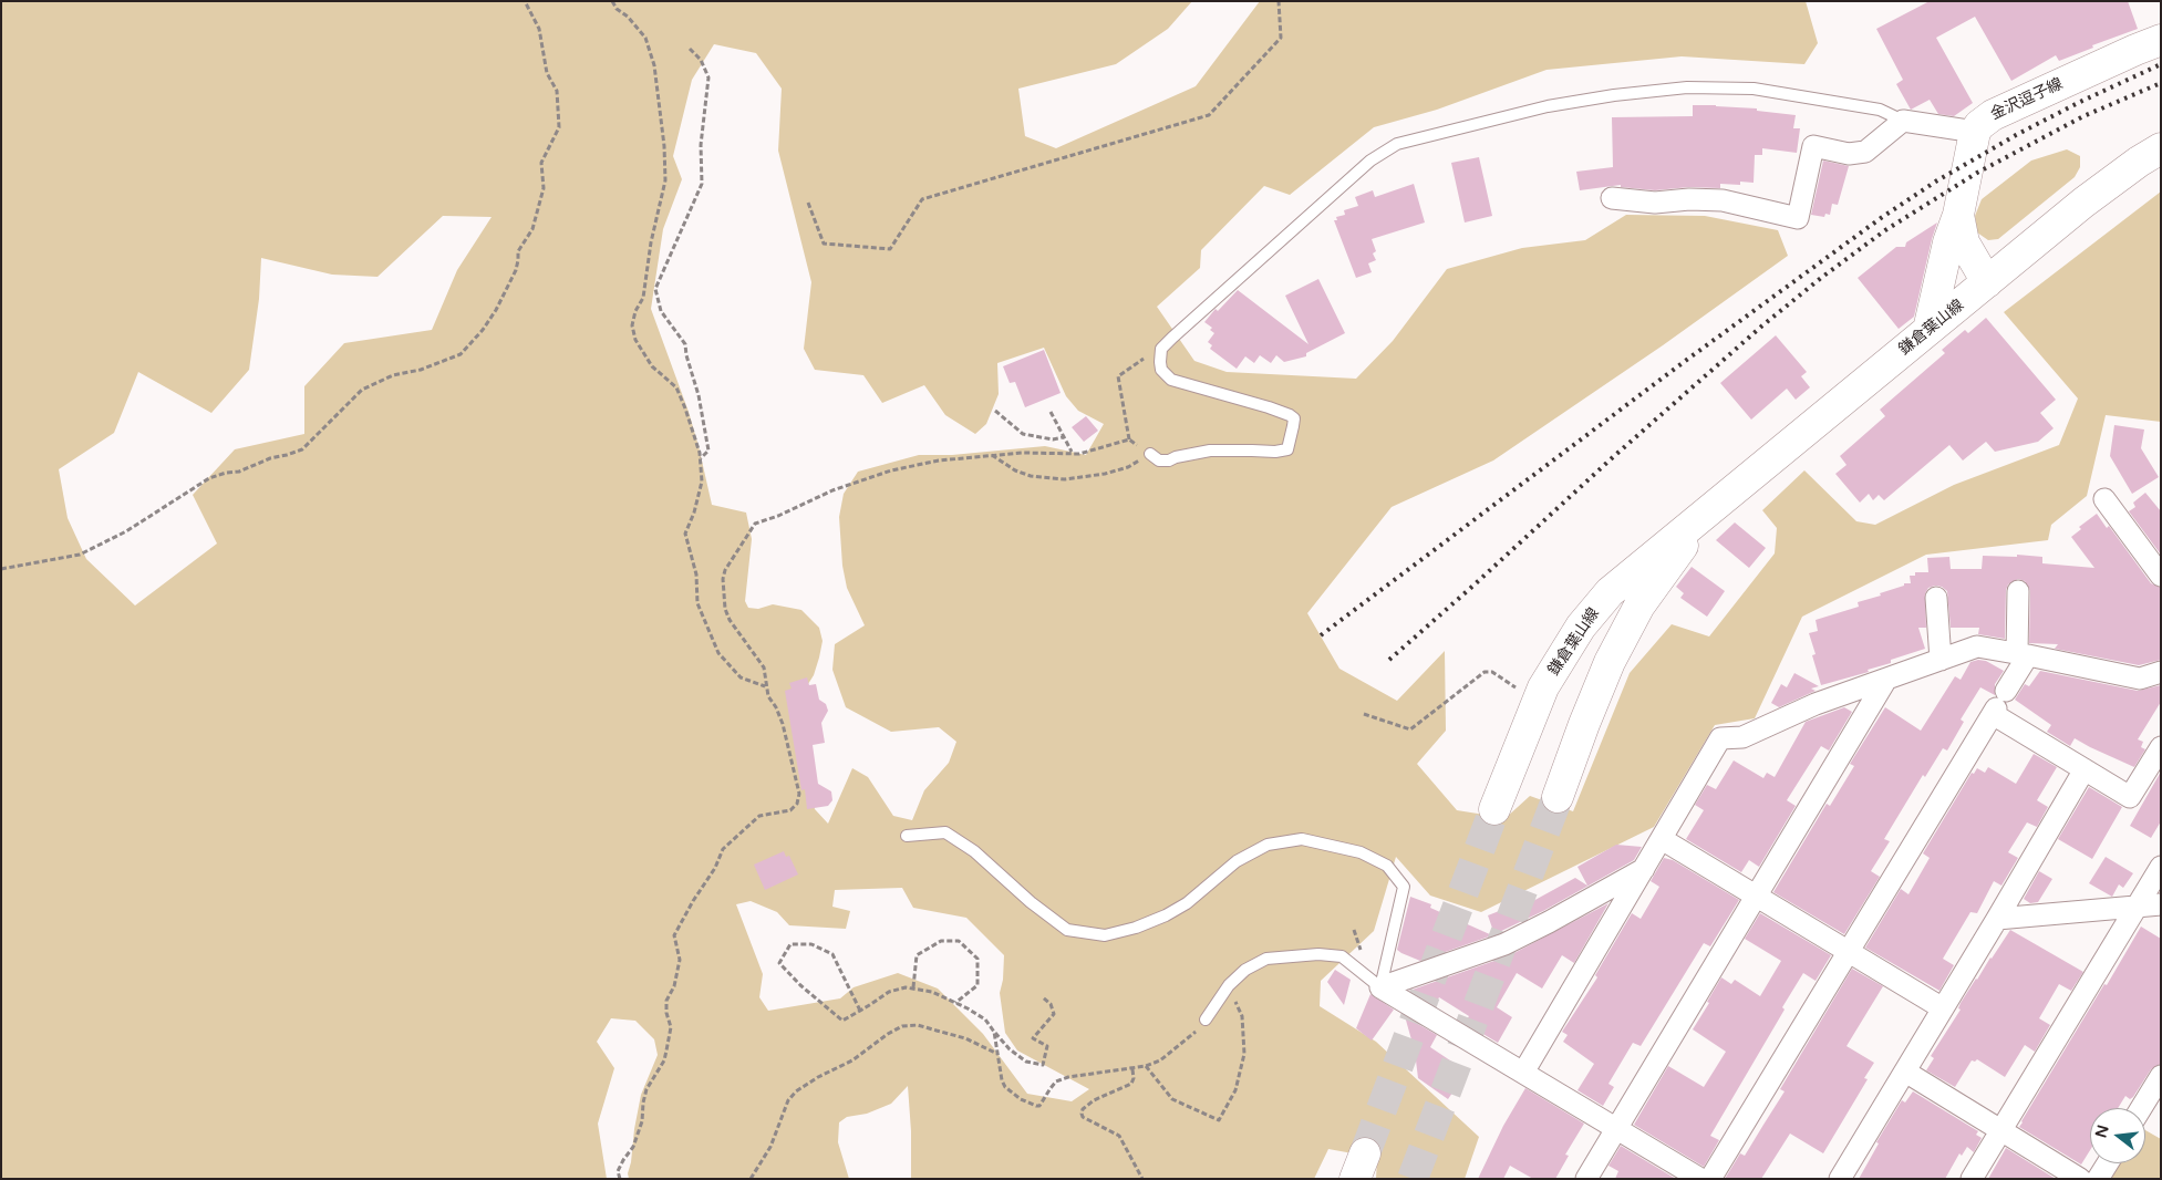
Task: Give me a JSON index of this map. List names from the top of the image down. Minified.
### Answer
{"streets":{"main road":["金沢逗子線","鎌倉葉山線"]},"crossings":[["金沢逗子線","鎌倉葉山線"]],"north":"left"}
